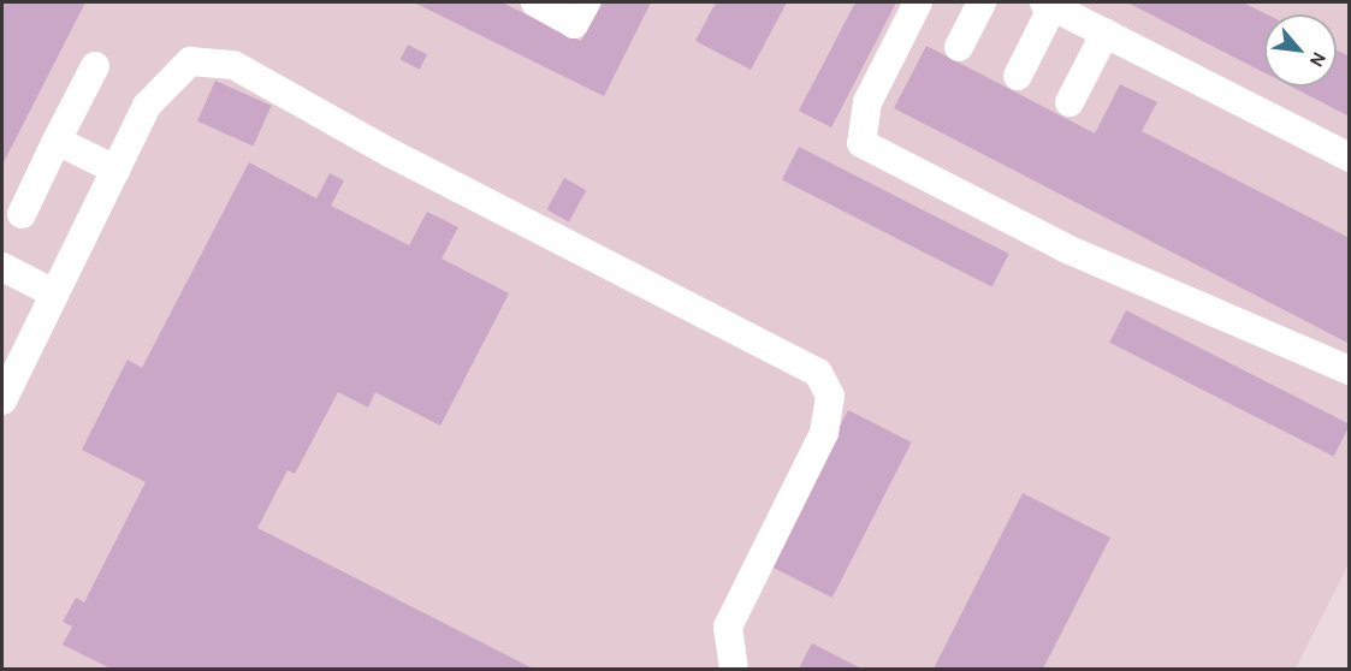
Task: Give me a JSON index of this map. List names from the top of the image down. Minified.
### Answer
{"north":"bottom right"}
